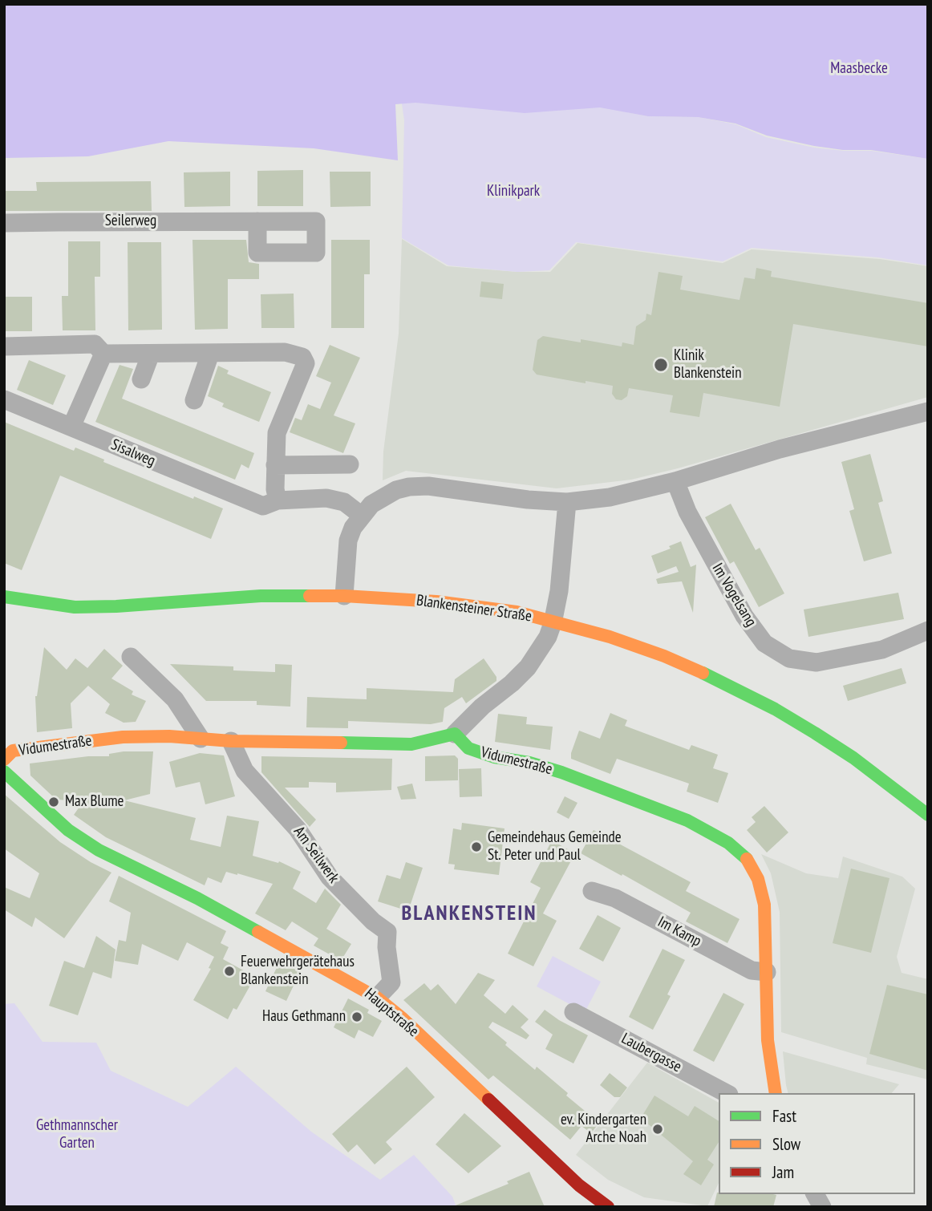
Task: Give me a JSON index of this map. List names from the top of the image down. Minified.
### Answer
{"streets":{"street":["Seilerweg","Sisalweg","Im Vogelsang","Blankensteiner Straße","Vidumestraße","Am Seilwerk","Im Kamp","Hauptstraße","Laubergasse"]},"crossings":[["Vidumestraße","Am Seilwerk"],["Vidumestraße","Im Kamp"],["Am Seilwerk","Hauptstraße"]],"districts":["BLANKENSTEIN"],"parks":["Maasbecke","Klinikpark","Gethmannscher Garten"],"places":["Klinik Blankenstein","Max Blume","Gemeindehaus Gemeinde St. Peter und Paul","Feuerwehrgerätehaus Blankenstein","Haus Gethmann","ev. Kindergarten Arche Noah"],"legend":["Fast","Slow","Jam"]}
